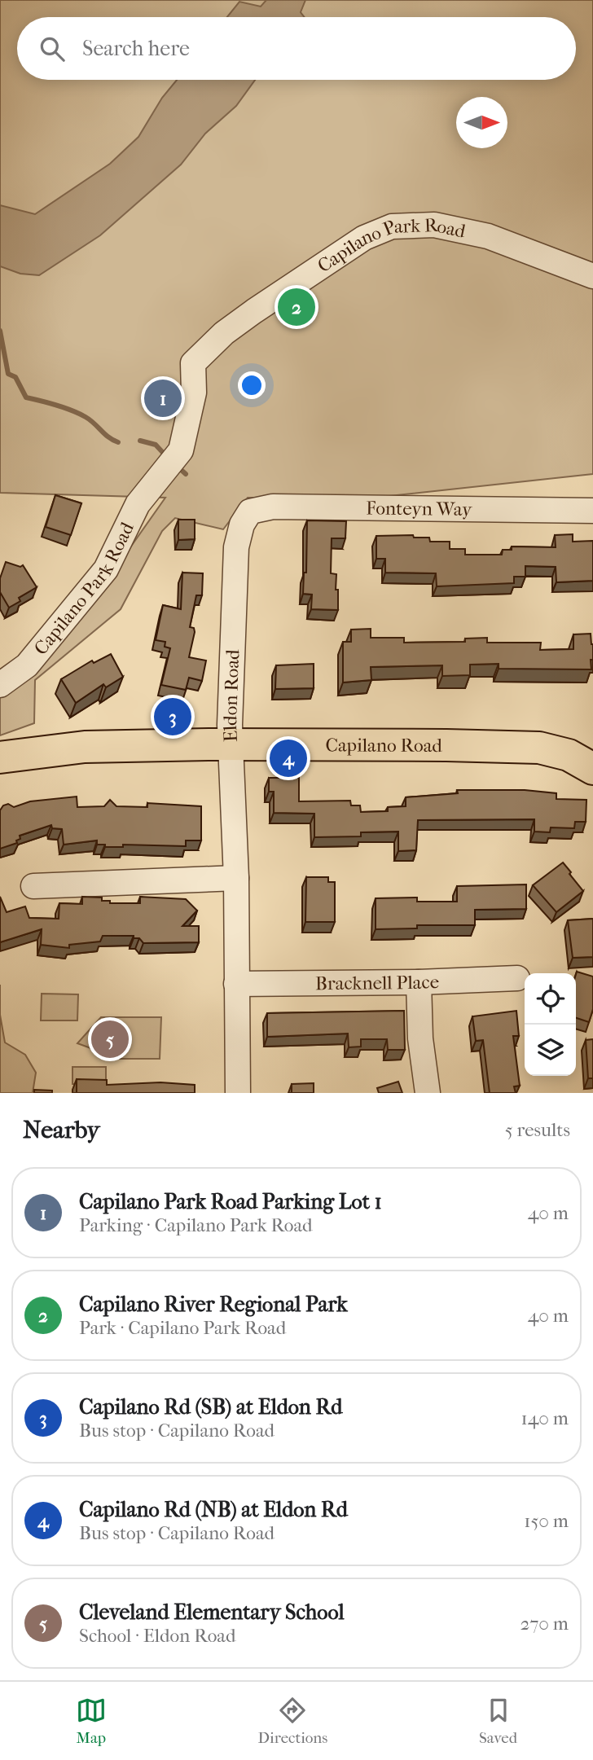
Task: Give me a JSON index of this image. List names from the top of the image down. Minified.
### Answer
{"streets":{"main road":["Capilano Road"],"street":["Capilano Park Road","Fonteyn Way","Eldon Road","Bracknell Place"]},"crossings":[["Fonteyn Way","Eldon Road"],["Eldon Road","Capilano Road"],["Eldon Road","Bracknell Place"]],"north":"right","page":{"search":"Search here","pins":["2","1","3","4","5"],"heading":["Nearby","5 results"],"list":[{"mark":"1","name":"Capilano Park Road Parking Lot 1","note":"Parking · Capilano Park Road","value":"40 m"},{"mark":"2","name":"Capilano River Regional Park","note":"Park · Capilano Park Road","value":"40 m"},{"mark":"3","name":"Capilano Rd (SB) at Eldon Rd","note":"Bus stop · Capilano Road","value":"140 m"},{"mark":"4","name":"Capilano Rd (NB) at Eldon Rd","note":"Bus stop · Capilano Road","value":"150 m"},{"mark":"5","name":"Cleveland Elementary School","note":"School · Eldon Road","value":"270 m"}],"nav":["Map","Directions","Saved"]}}
